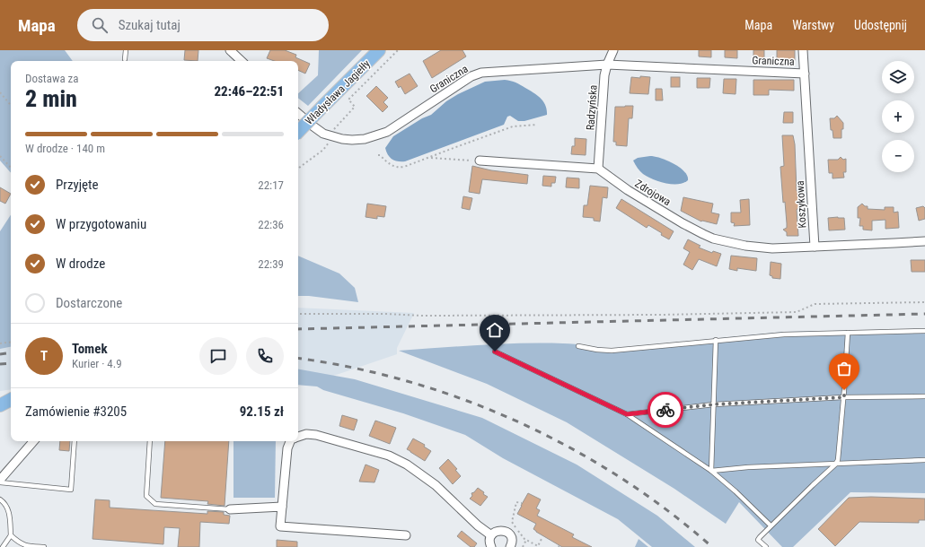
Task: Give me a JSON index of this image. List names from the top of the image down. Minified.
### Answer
{"streets":{"main road":["Władysława Jagiełły"],"street":["Graniczna","Radzyńska","Zdrojowa","Koszykowa"]},"crossings":[["Graniczna","Radzyńska"],["Graniczna","Koszykowa"],["Radzyńska","Zdrojowa"],["Zdrojowa","Koszykowa"]],"page":{"header":"Mapa","search":"Szukaj tutaj","nav":["Mapa","Warstwy","Udostępnij"],"map_buttons":["+","−"],"heading":["2 min","Dostawa za","22:46–22:51"],"panel":["Tomek","Kurier · 4.9","Zamówienie #3205","92.15 zł"],"bar":"W drodze · 140 m","list":[["Przyjęte","22:17"],["W przygotowaniu","22:36"],["W drodze","22:39"],"Dostarczone"],"round":"T"}}
